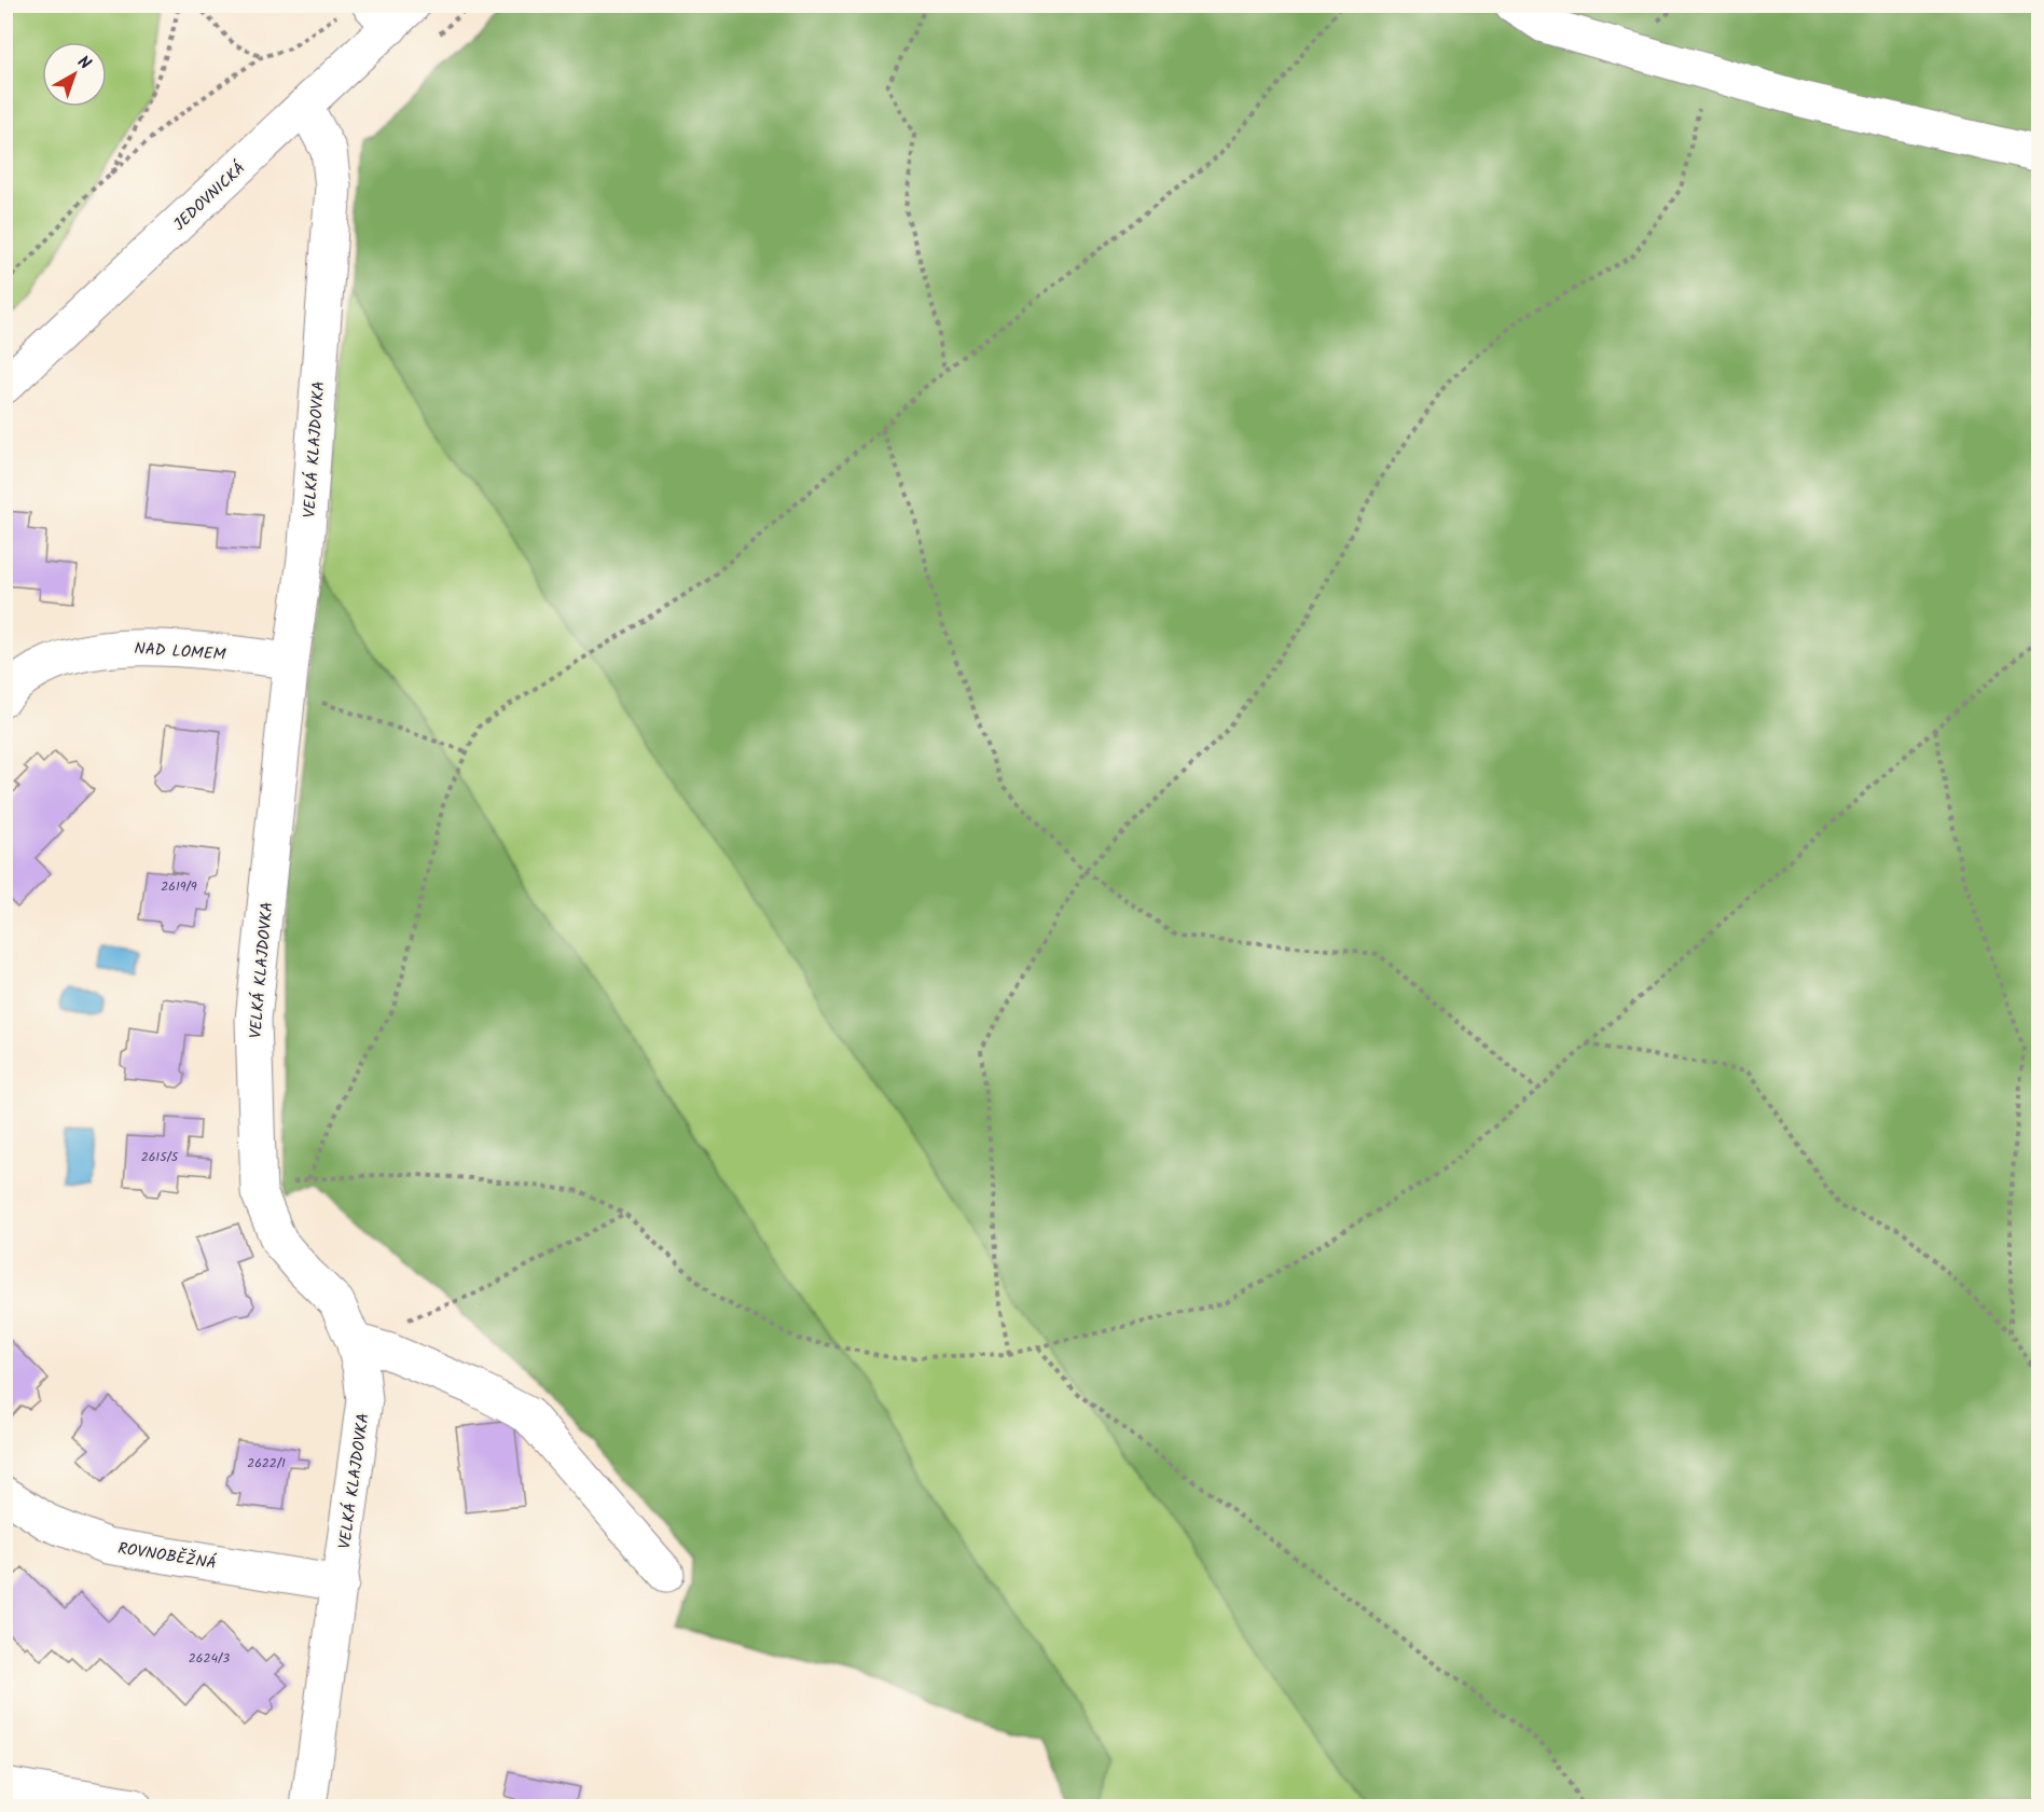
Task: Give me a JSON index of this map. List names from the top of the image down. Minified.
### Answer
{"streets":{"street":["JEDOVNICKÁ","VELKÁ KLAJDOVKA","NAD LOMEM","ROVNOBĚŽNÁ"]},"crossings":[["JEDOVNICKÁ","VELKÁ KLAJDOVKA"],["VELKÁ KLAJDOVKA","NAD LOMEM"],["VELKÁ KLAJDOVKA","ROVNOBĚŽNÁ"]],"house_numbers":["2619/9","2615/5","2622/1","2624/3"],"north":"top right"}
